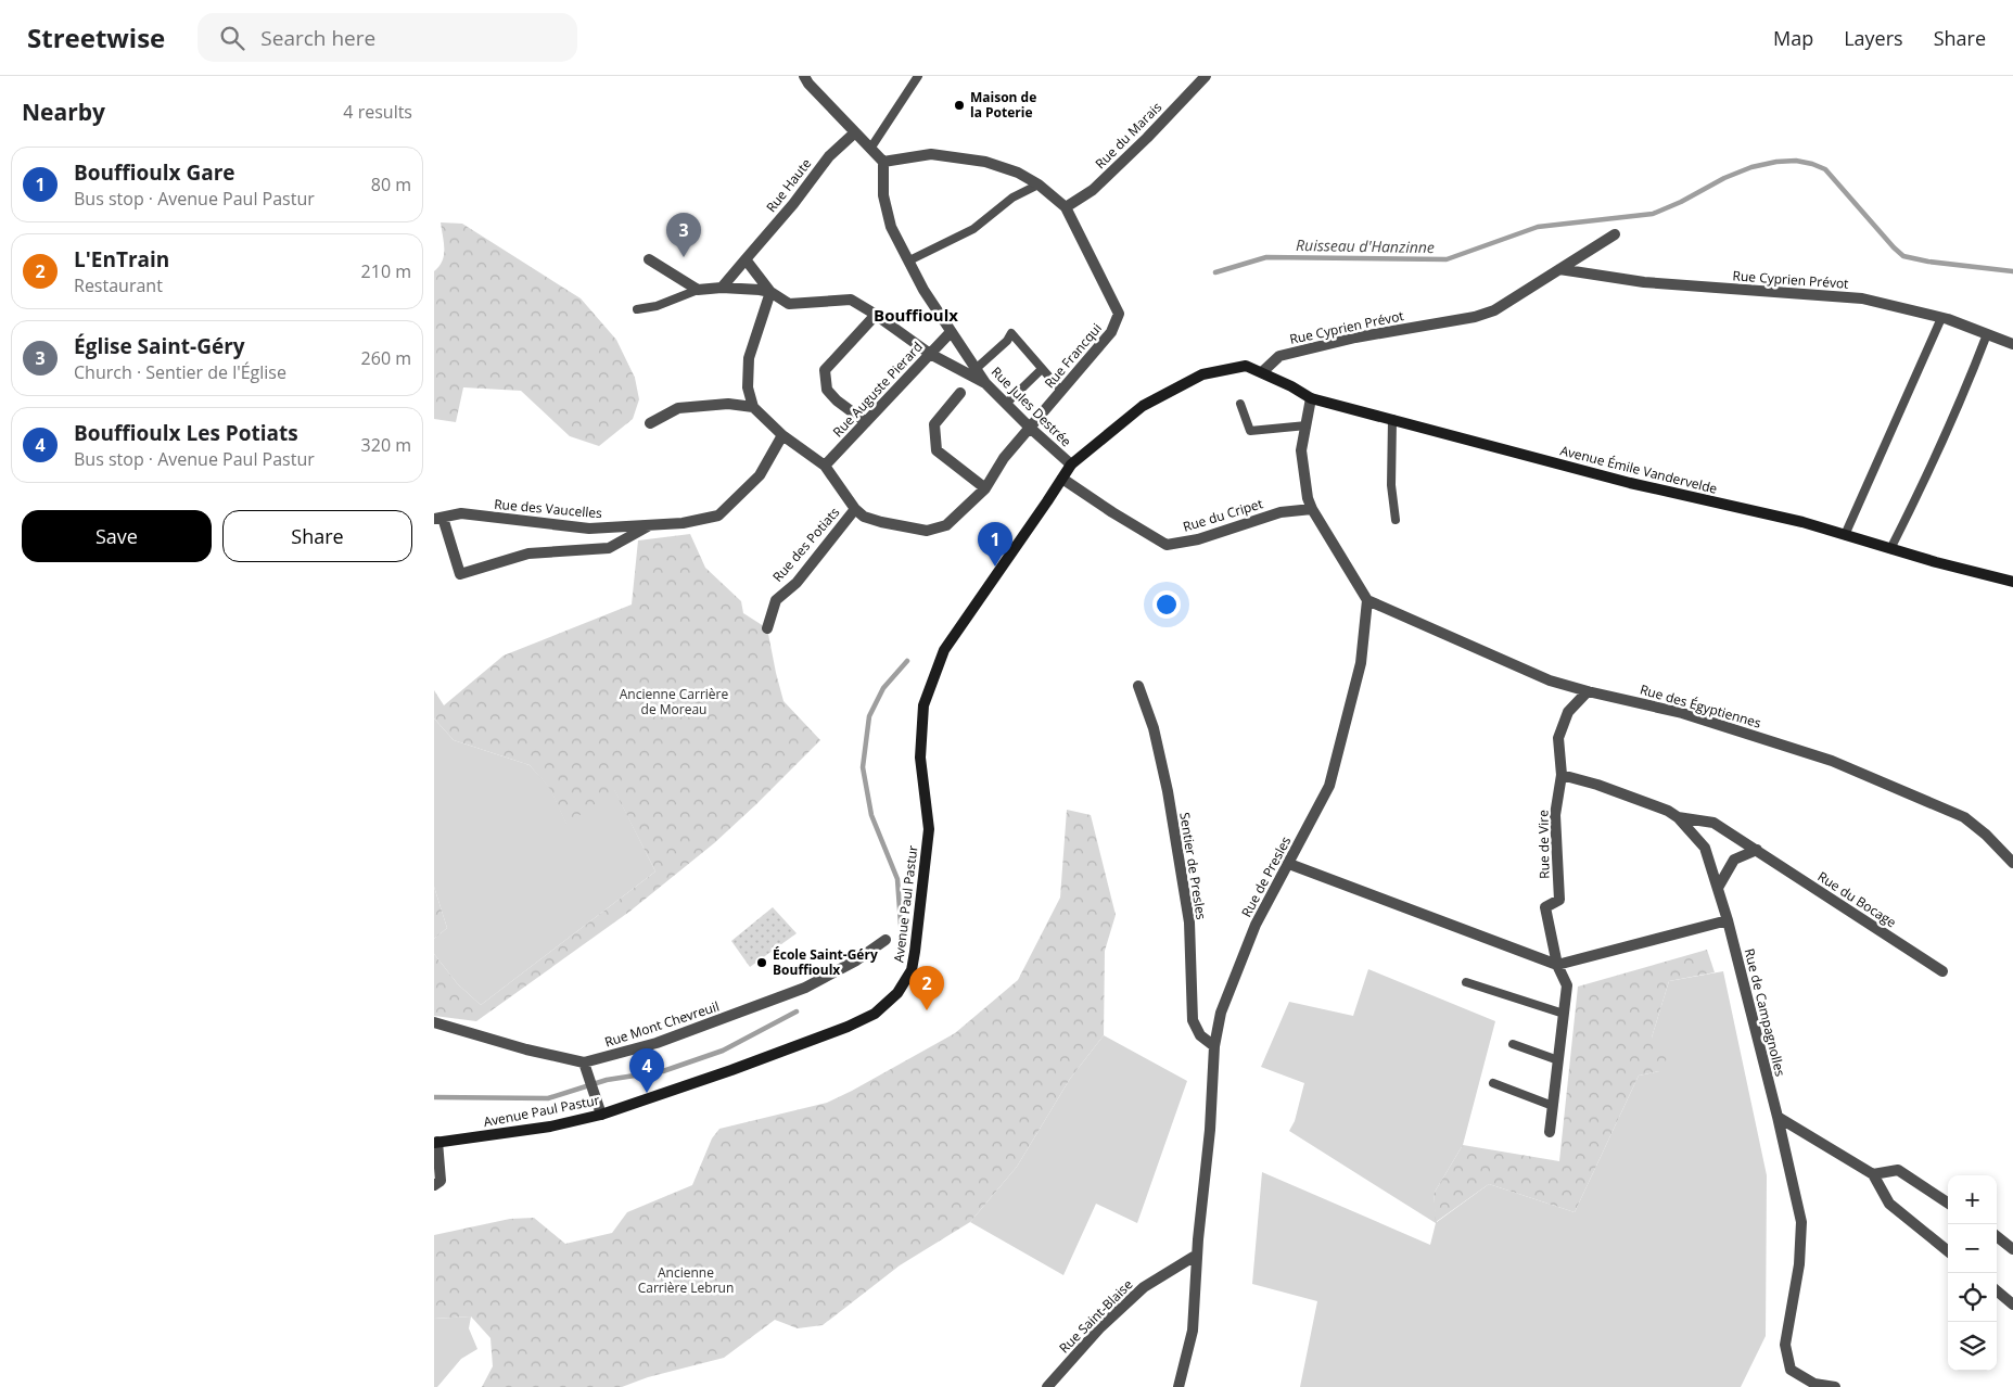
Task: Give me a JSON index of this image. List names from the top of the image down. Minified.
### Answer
{"streets":{"main road":["Avenue Émile Vandervelde","Avenue Paul Pastur"],"street":["Rue du Marais","Rue Haute","Rue Cyprien Prévot","Rue Francqui","Rue Auguste Pierard","Rue Jules Destrée","Rue des Vaucelles","Rue du Cripet","Rue des Potiats","Rue des Égyptiennes","Rue de Vire","Sentier de Presles","Rue de Presles","Rue du Bocage","Rue de Campagnolles","Rue Mont Chevreuil","Rue Saint-Blaise"]},"crossings":[["Rue du Marais","Rue Francqui"],["Rue Cyprien Prévot","Avenue Émile Vandervelde"],["Rue Francqui","Rue Jules Destrée"],["Rue Francqui","Rue des Potiats"],["Rue Auguste Pierard","Rue Jules Destrée"],["Rue Jules Destrée","Avenue Émile Vandervelde"],["Rue Jules Destrée","Avenue Paul Pastur"],["Avenue Émile Vandervelde","Avenue Paul Pastur"],["Rue du Cripet","Avenue Paul Pastur"],["Rue des Égyptiennes","Rue de Vire"],["Rue des Égyptiennes","Rue de Presles"],["Rue de Vire","Rue du Bocage"],["Sentier de Presles","Rue de Presles"],["Rue de Presles","Rue Saint-Blaise"],["Rue du Bocage","Rue de Campagnolles"]],"districts":["Bouffioulx"],"water":["Ruisseau d'Hanzinne"],"parks":["Ancienne Carrière de Moreau","Ancienne Carrière Lebrun"],"places":["Maison de la Poterie","École Saint-Géry Bouffioulx"],"page":{"header":"Streetwise","search":"Search here","nav":["Map","Layers","Share"],"heading":["Nearby","4 results"],"list":[{"mark":"1","name":"Bouffioulx Gare","note":"Bus stop · Avenue Paul Pastur","value":"80 m"},{"mark":"2","name":"L'EnTrain","note":"Restaurant","value":"210 m"},{"mark":"3","name":"Église Saint-Géry","note":"Church · Sentier de l'Église","value":"260 m"},{"mark":"4","name":"Bouffioulx Les Potiats","note":"Bus stop · Avenue Paul Pastur","value":"320 m"}],"pins":["3","1","2","4"],"buttons":["Save","Share"],"map_buttons":["+","−"]}}
